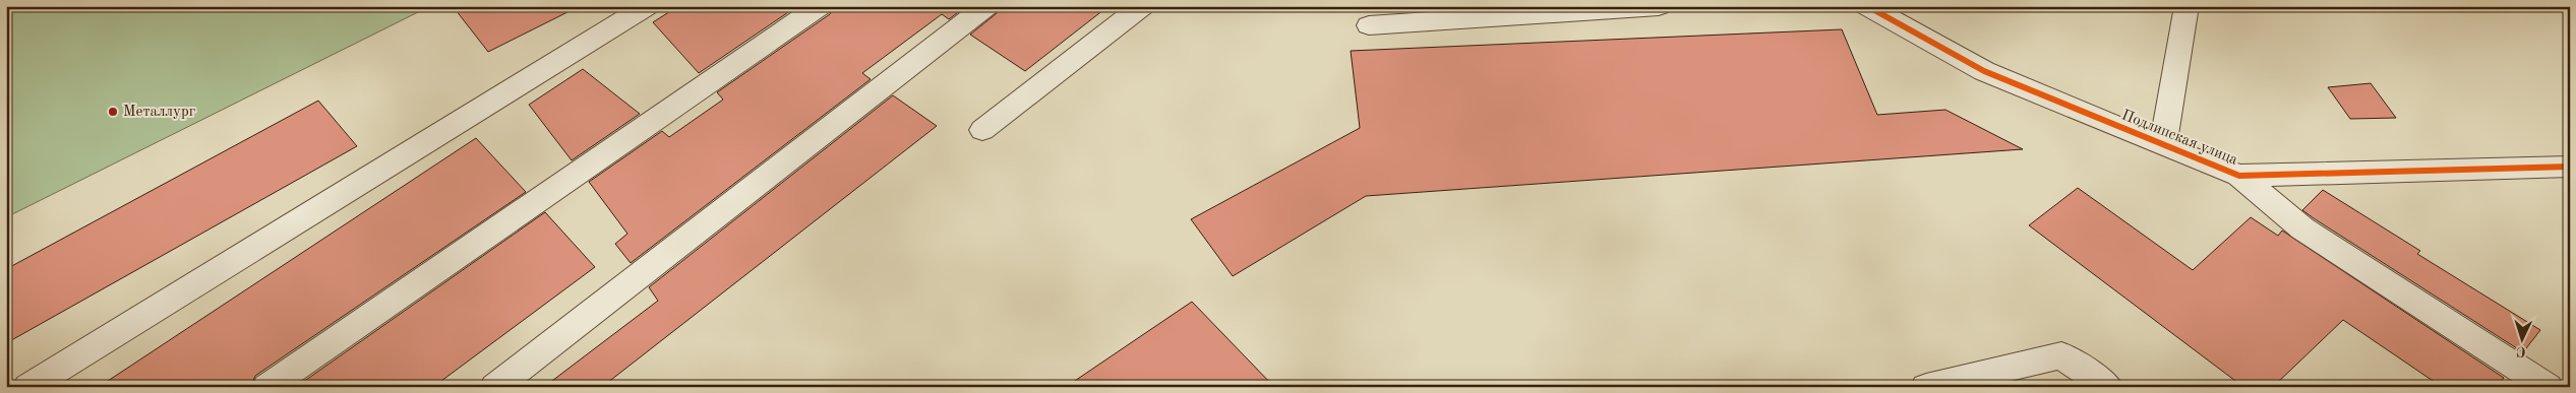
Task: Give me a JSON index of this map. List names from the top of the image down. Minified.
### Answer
{"streets":{"street":["Подлипская улица"]},"places":["Металлург"],"north":"bottom"}
